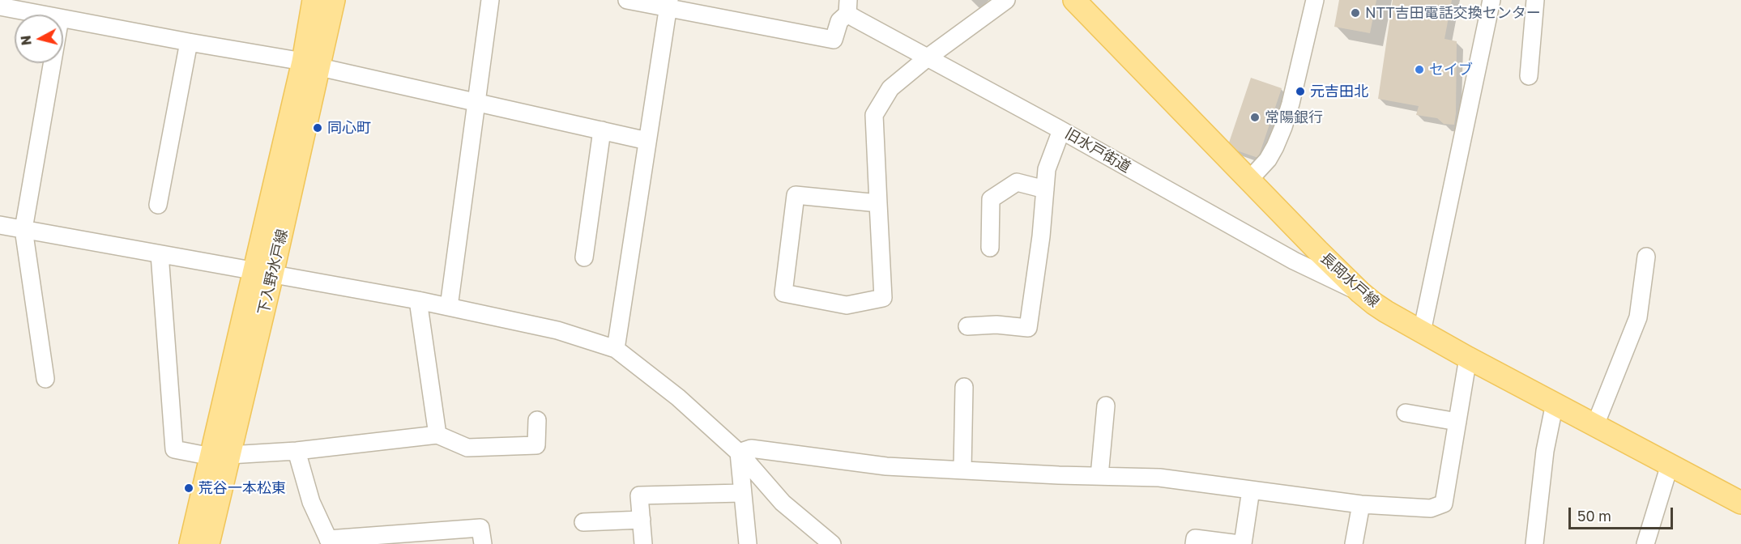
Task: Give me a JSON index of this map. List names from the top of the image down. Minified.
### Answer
{"streets":{"main road":["下入野水戸線","長岡水戸線"],"street":["旧水戸街道"]},"crossings":[["旧水戸街道","長岡水戸線"]],"places":["NTT吉田電話交換センター","セイブ","元吉田北","常陽銀行","同心町","荒谷一本松東"],"scale_bar":"50 m","north":"left"}
